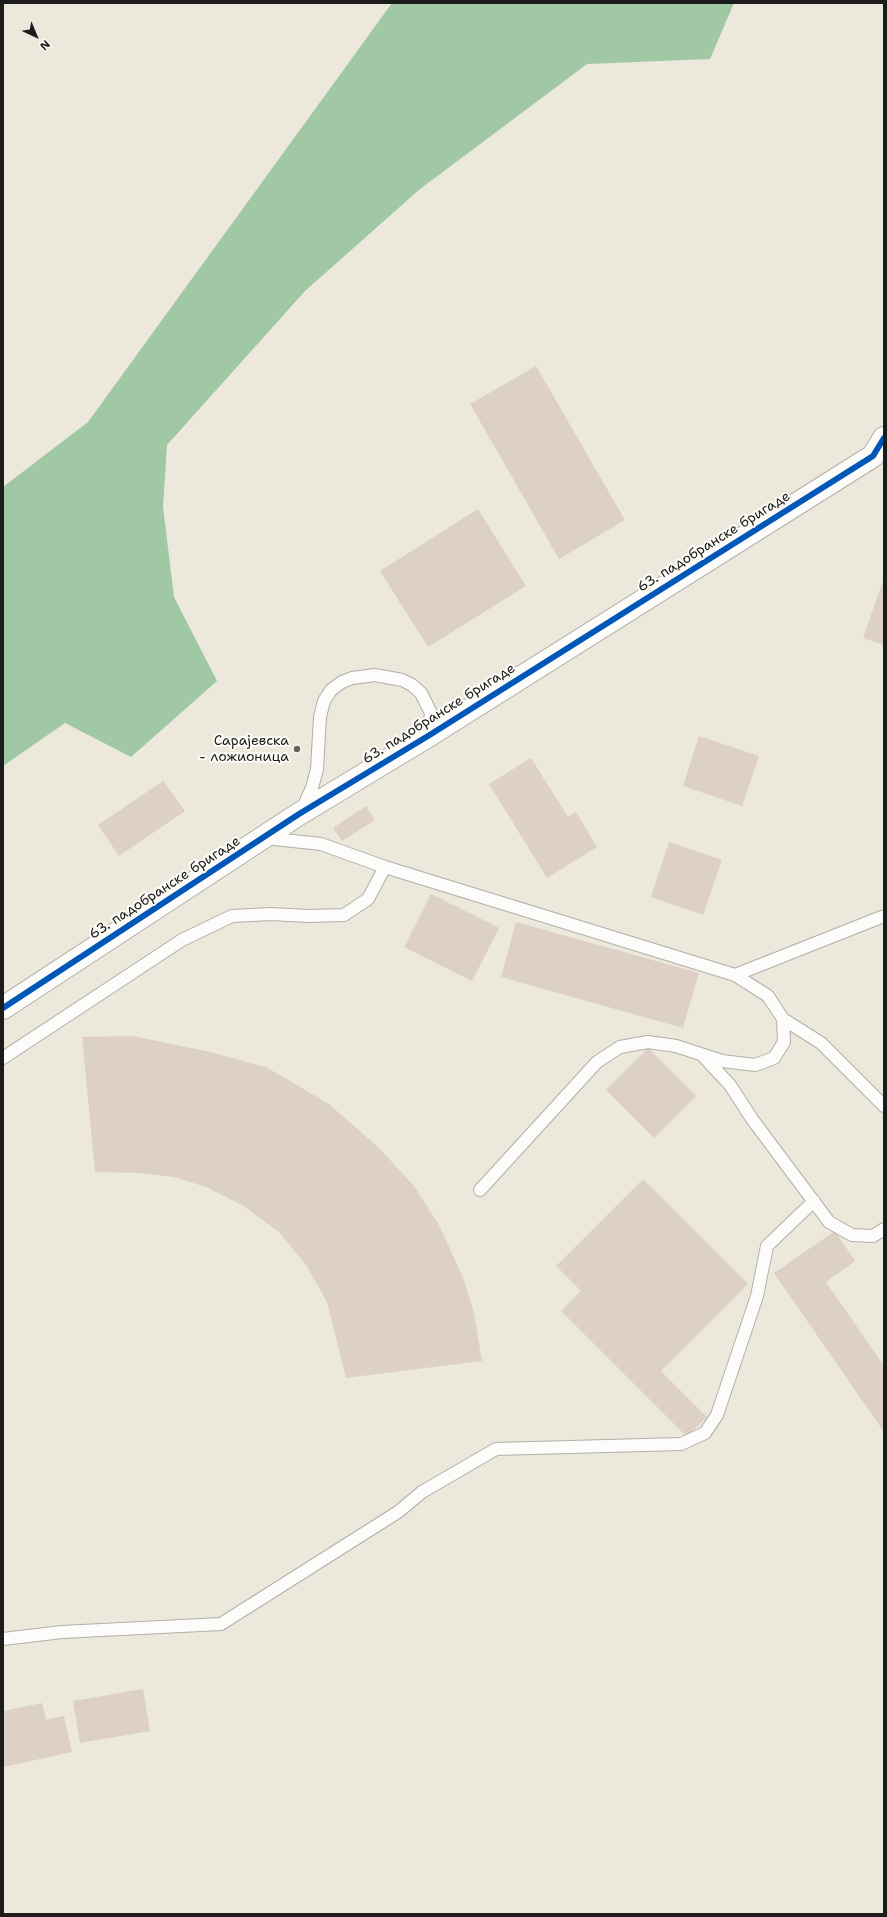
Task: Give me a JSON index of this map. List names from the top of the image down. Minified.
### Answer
{"streets":{"street":["63. падобранске бригаде"]},"places":["Сарајевска - ложионица"],"north":"bottom right"}
